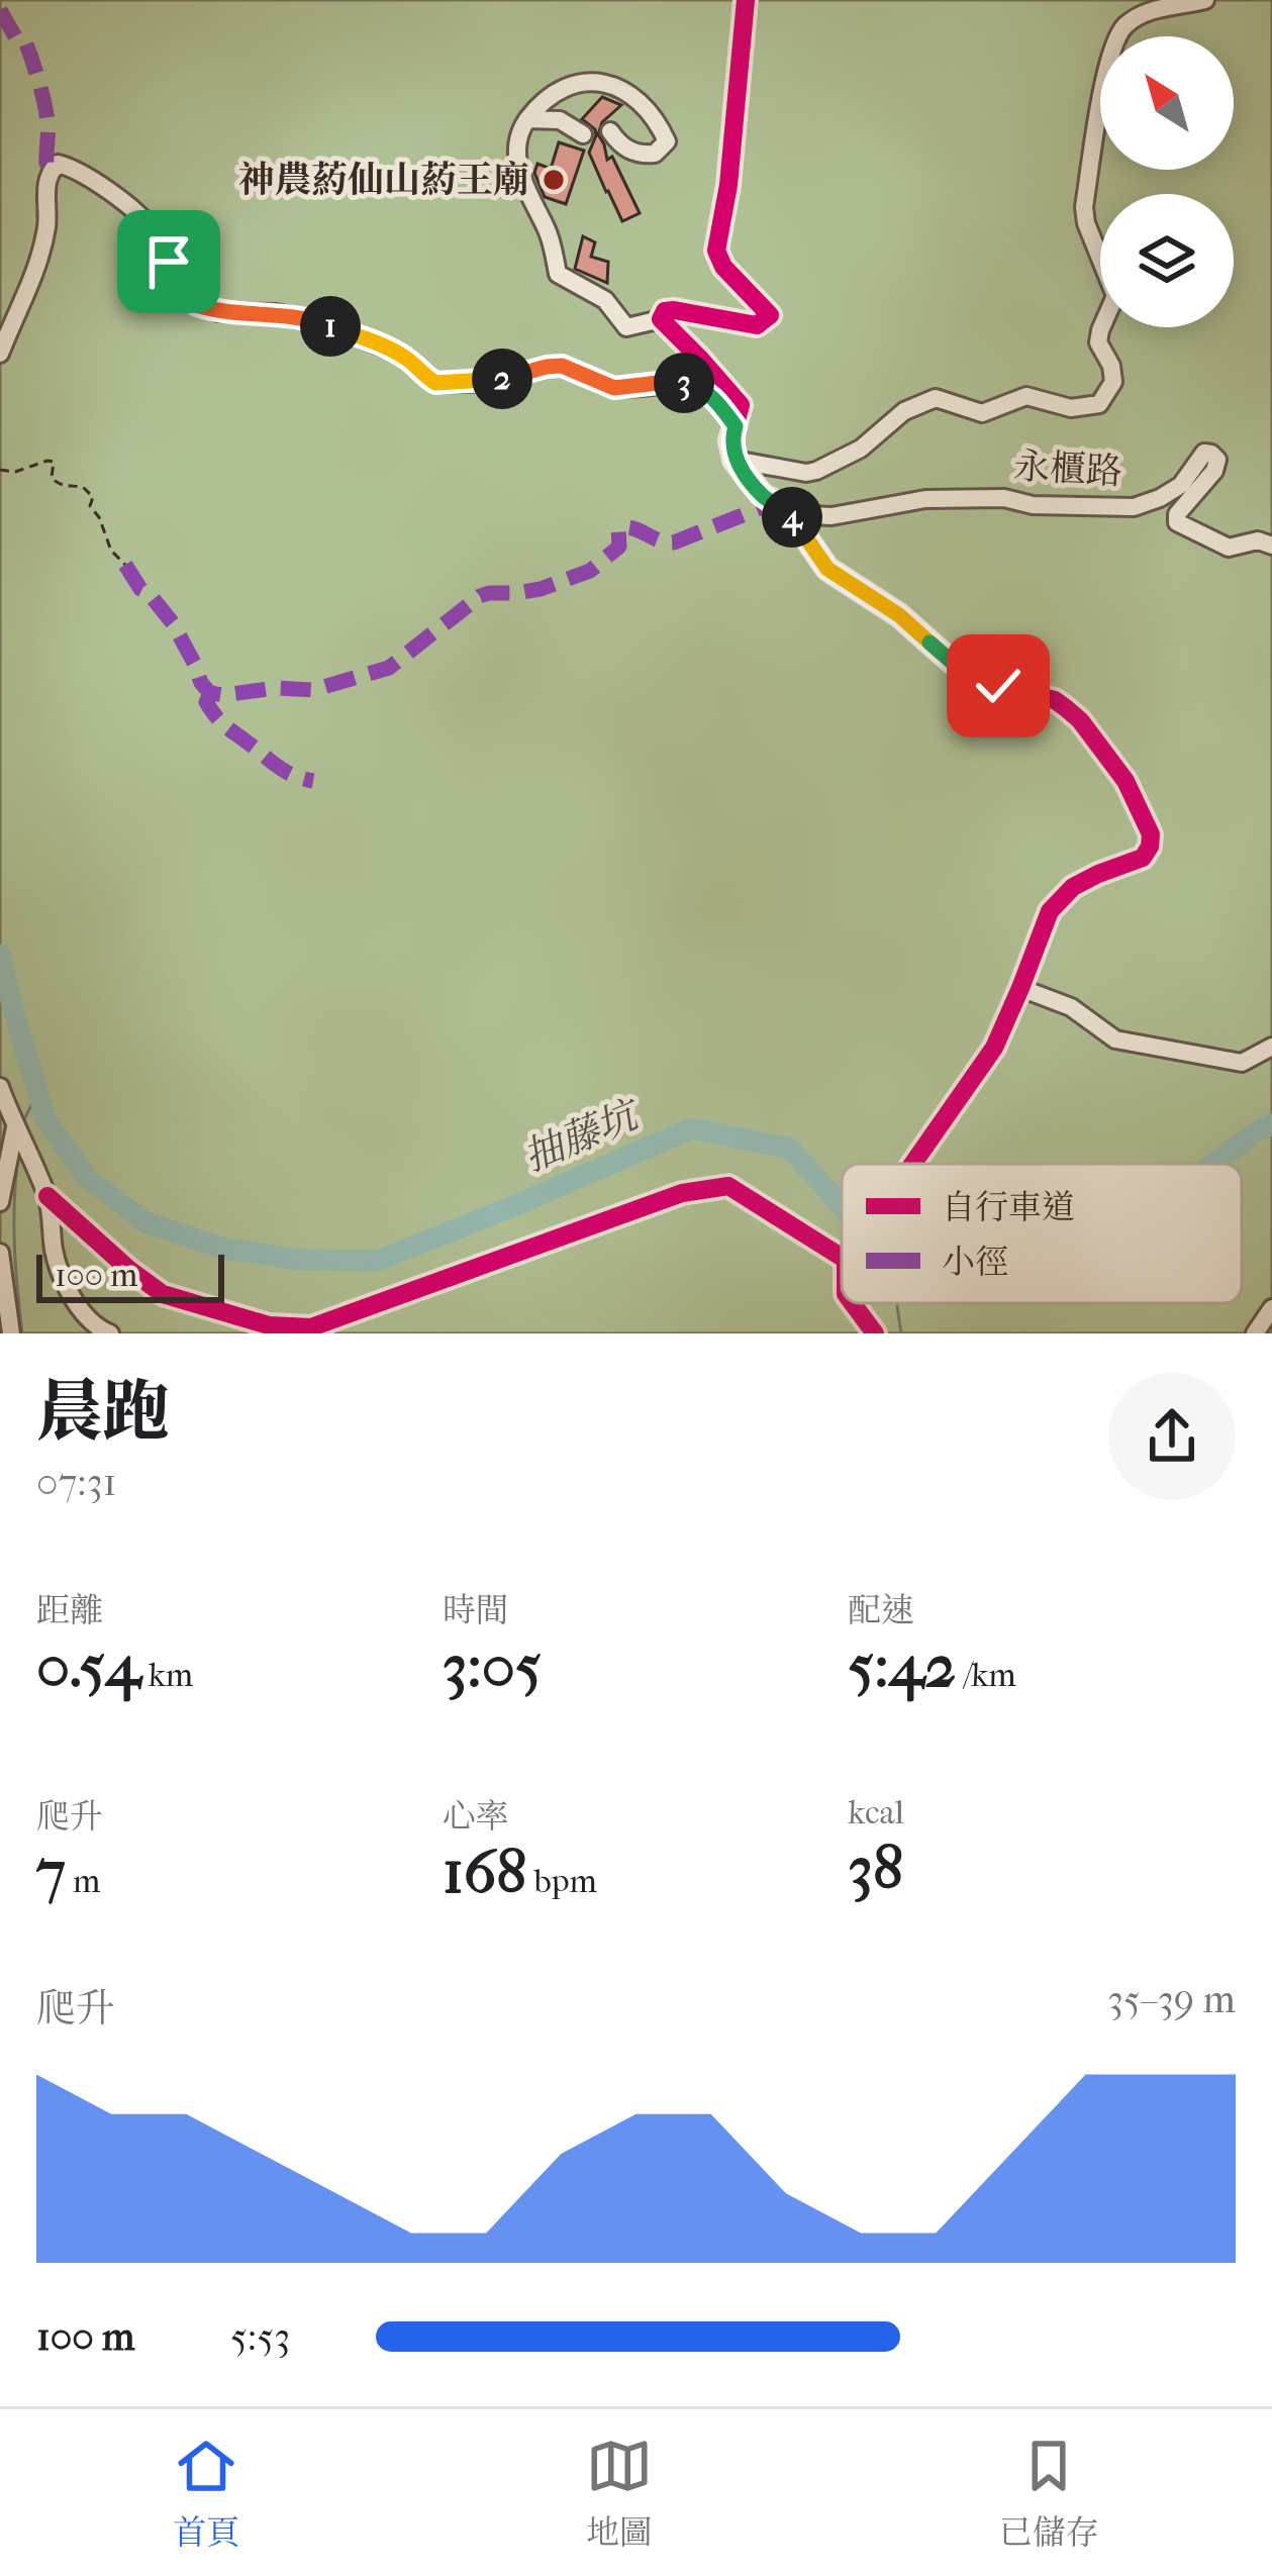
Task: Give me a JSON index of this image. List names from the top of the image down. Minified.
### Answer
{"streets":{"street":["永櫃路"]},"water":["抽藤坑"],"places":["神農葯仙山葯王廟"],"legend":["自行車道","小徑"],"scale_bar":"100 m","north":"top left","page":{"pins":["1","2","3","4"],"scale":"100 m","heading":["晨跑","07:31"],"stats":[["距離","0.54 km"],["時間","3:05"],["配速","5:42 /km"],["爬升","7 m"],["心率","168 bpm"],["kcal","38"]],"chart":["爬升","35–39 m"],"list":[{"name":"100 m","note":"5:53"}],"tabs":["首頁","地圖","已儲存"]}}
